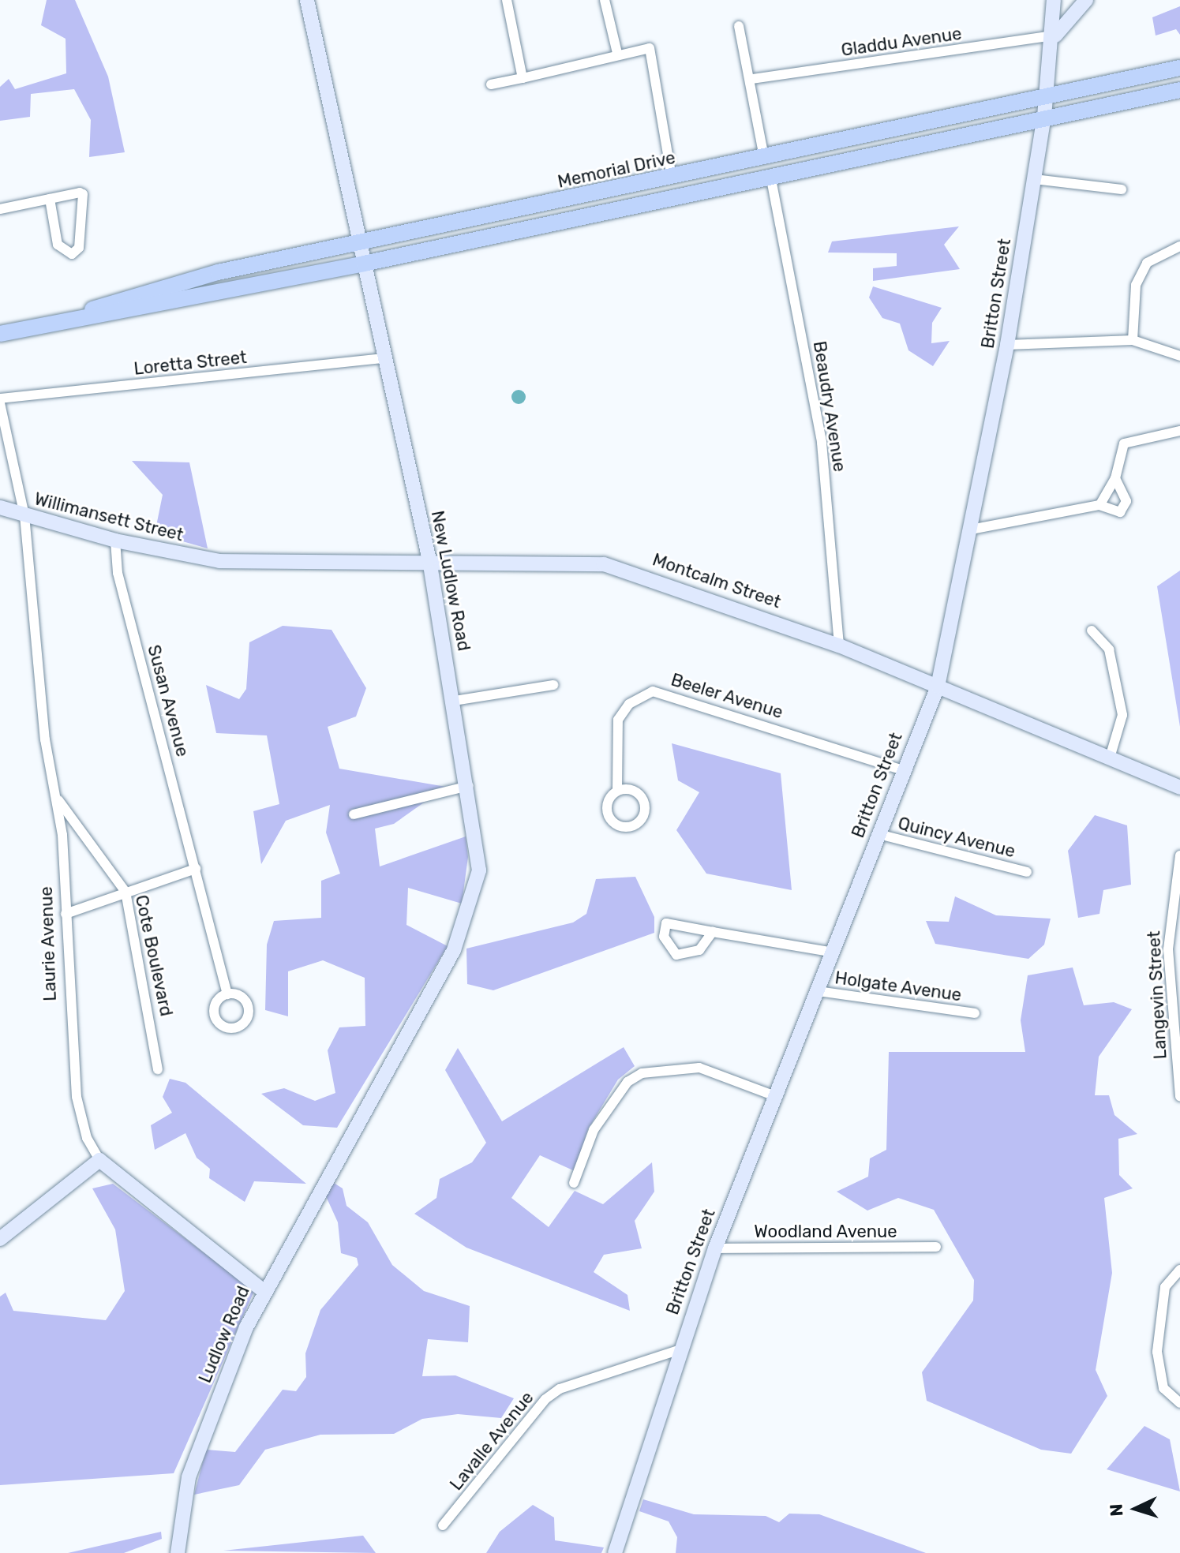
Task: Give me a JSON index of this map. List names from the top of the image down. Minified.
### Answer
{"streets":{"main road":["Memorial Drive"],"street":["Gladdu Avenue","Britton Street","Loretta Street","Beaudry Avenue","Willimansett Street","New Ludlow Road","Montcalm Street","Beeler Avenue","Susan Avenue","Quincy Avenue","Laurie Avenue","Cote Boulevard","Holgate Avenue","Langevin Street","Woodland Avenue","Ludlow Road","Lavalle Avenue"]},"crossings":[["Gladdu Avenue","Britton Street"],["Memorial Drive","Britton Street"],["Memorial Drive","Beaudry Avenue"],["Memorial Drive","New Ludlow Road"],["Britton Street","Montcalm Street"],["Britton Street","Beeler Avenue"],["Britton Street","Quincy Avenue"],["Britton Street","Holgate Avenue"],["Britton Street","Woodland Avenue"],["Britton Street","Lavalle Avenue"],["Loretta Street","New Ludlow Road"],["Loretta Street","Laurie Avenue"],["Beaudry Avenue","Montcalm Street"],["Willimansett Street","Montcalm Street"],["Willimansett Street","Susan Avenue"],["Willimansett Street","Laurie Avenue"],["New Ludlow Road","Montcalm Street"],["New Ludlow Road","Ludlow Road"],["Laurie Avenue","Cote Boulevard"],["Laurie Avenue","Ludlow Road"]],"north":"left"}
